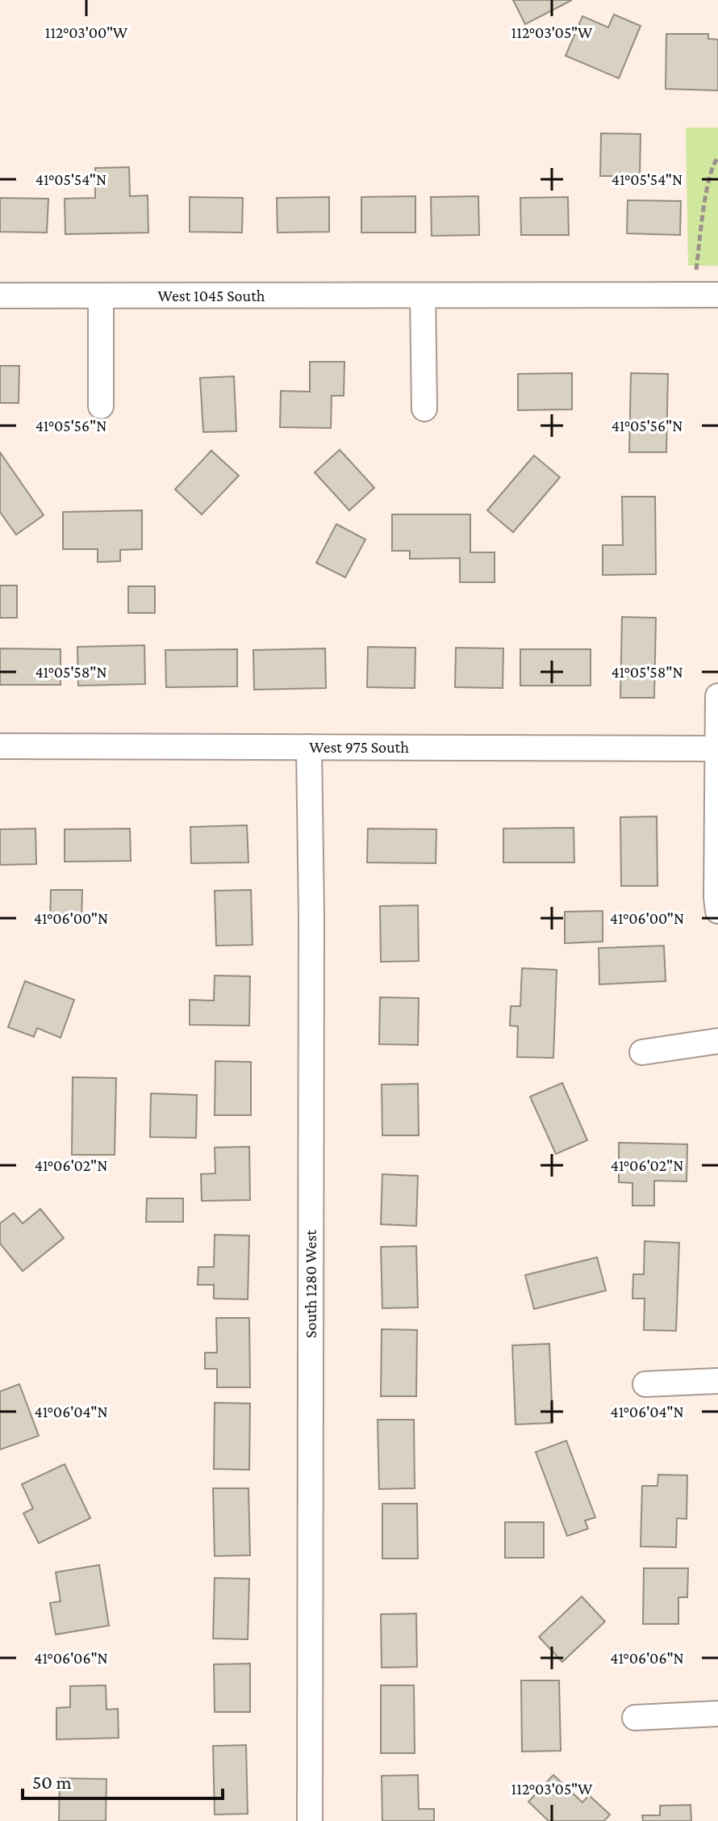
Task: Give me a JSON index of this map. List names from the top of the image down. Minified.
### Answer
{"streets":{"street":["West 1045 South","West 975 South","South 1280 West"]},"crossings":[["West 975 South","South 1280 West"]],"scale_bar":"50 m","coordinates":["112°03'00\"W","112°03'05\"W","41°05'54\"N","41°05'56\"N","41°05'58\"N","41°06'00\"N","41°06'02\"N","41°06'04\"N","41°06'06\"N"]}
